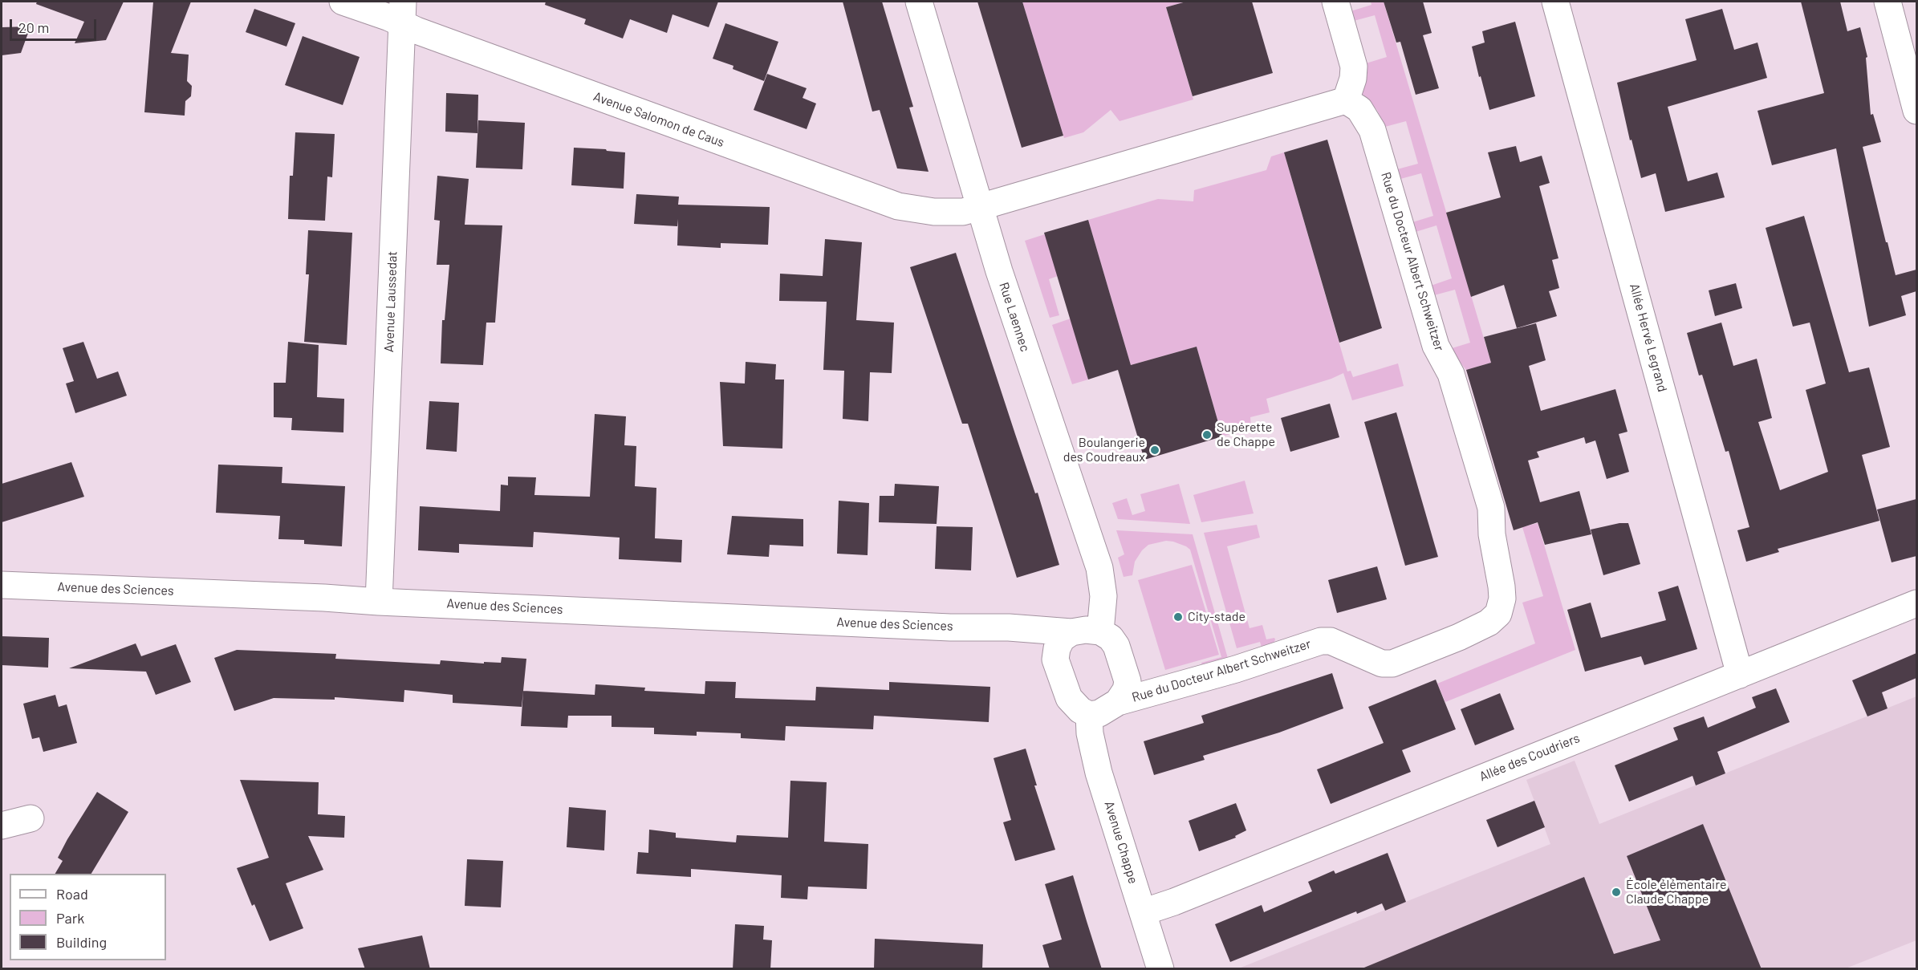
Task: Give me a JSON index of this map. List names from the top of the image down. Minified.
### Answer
{"streets":{"street":["Avenue Salomon de Caus","Rue du Docteur Albert Schweitzer","Avenue Laussedat","Rue Laennec","Allée Hervé Legrand","Avenue des Sciences","Allée des Coudriers","Avenue Chappe"]},"crossings":[["Avenue Salomon de Caus","Rue du Docteur Albert Schweitzer"],["Avenue Salomon de Caus","Avenue Laussedat"],["Avenue Salomon de Caus","Rue Laennec"],["Rue du Docteur Albert Schweitzer","Rue Laennec"],["Rue du Docteur Albert Schweitzer","Avenue des Sciences"],["Rue du Docteur Albert Schweitzer","Avenue Chappe"],["Avenue Laussedat","Avenue des Sciences"],["Rue Laennec","Avenue des Sciences"],["Rue Laennec","Avenue Chappe"],["Allée Hervé Legrand","Allée des Coudriers"],["Avenue des Sciences","Avenue Chappe"],["Allée des Coudriers","Avenue Chappe"]],"places":["Supérette de Chappe","Boulangerie des Coudreaux","City-stade","École élémentaire Claude Chappe"],"legend":["Road","Park","Building"],"scale_bar":"20 m"}
